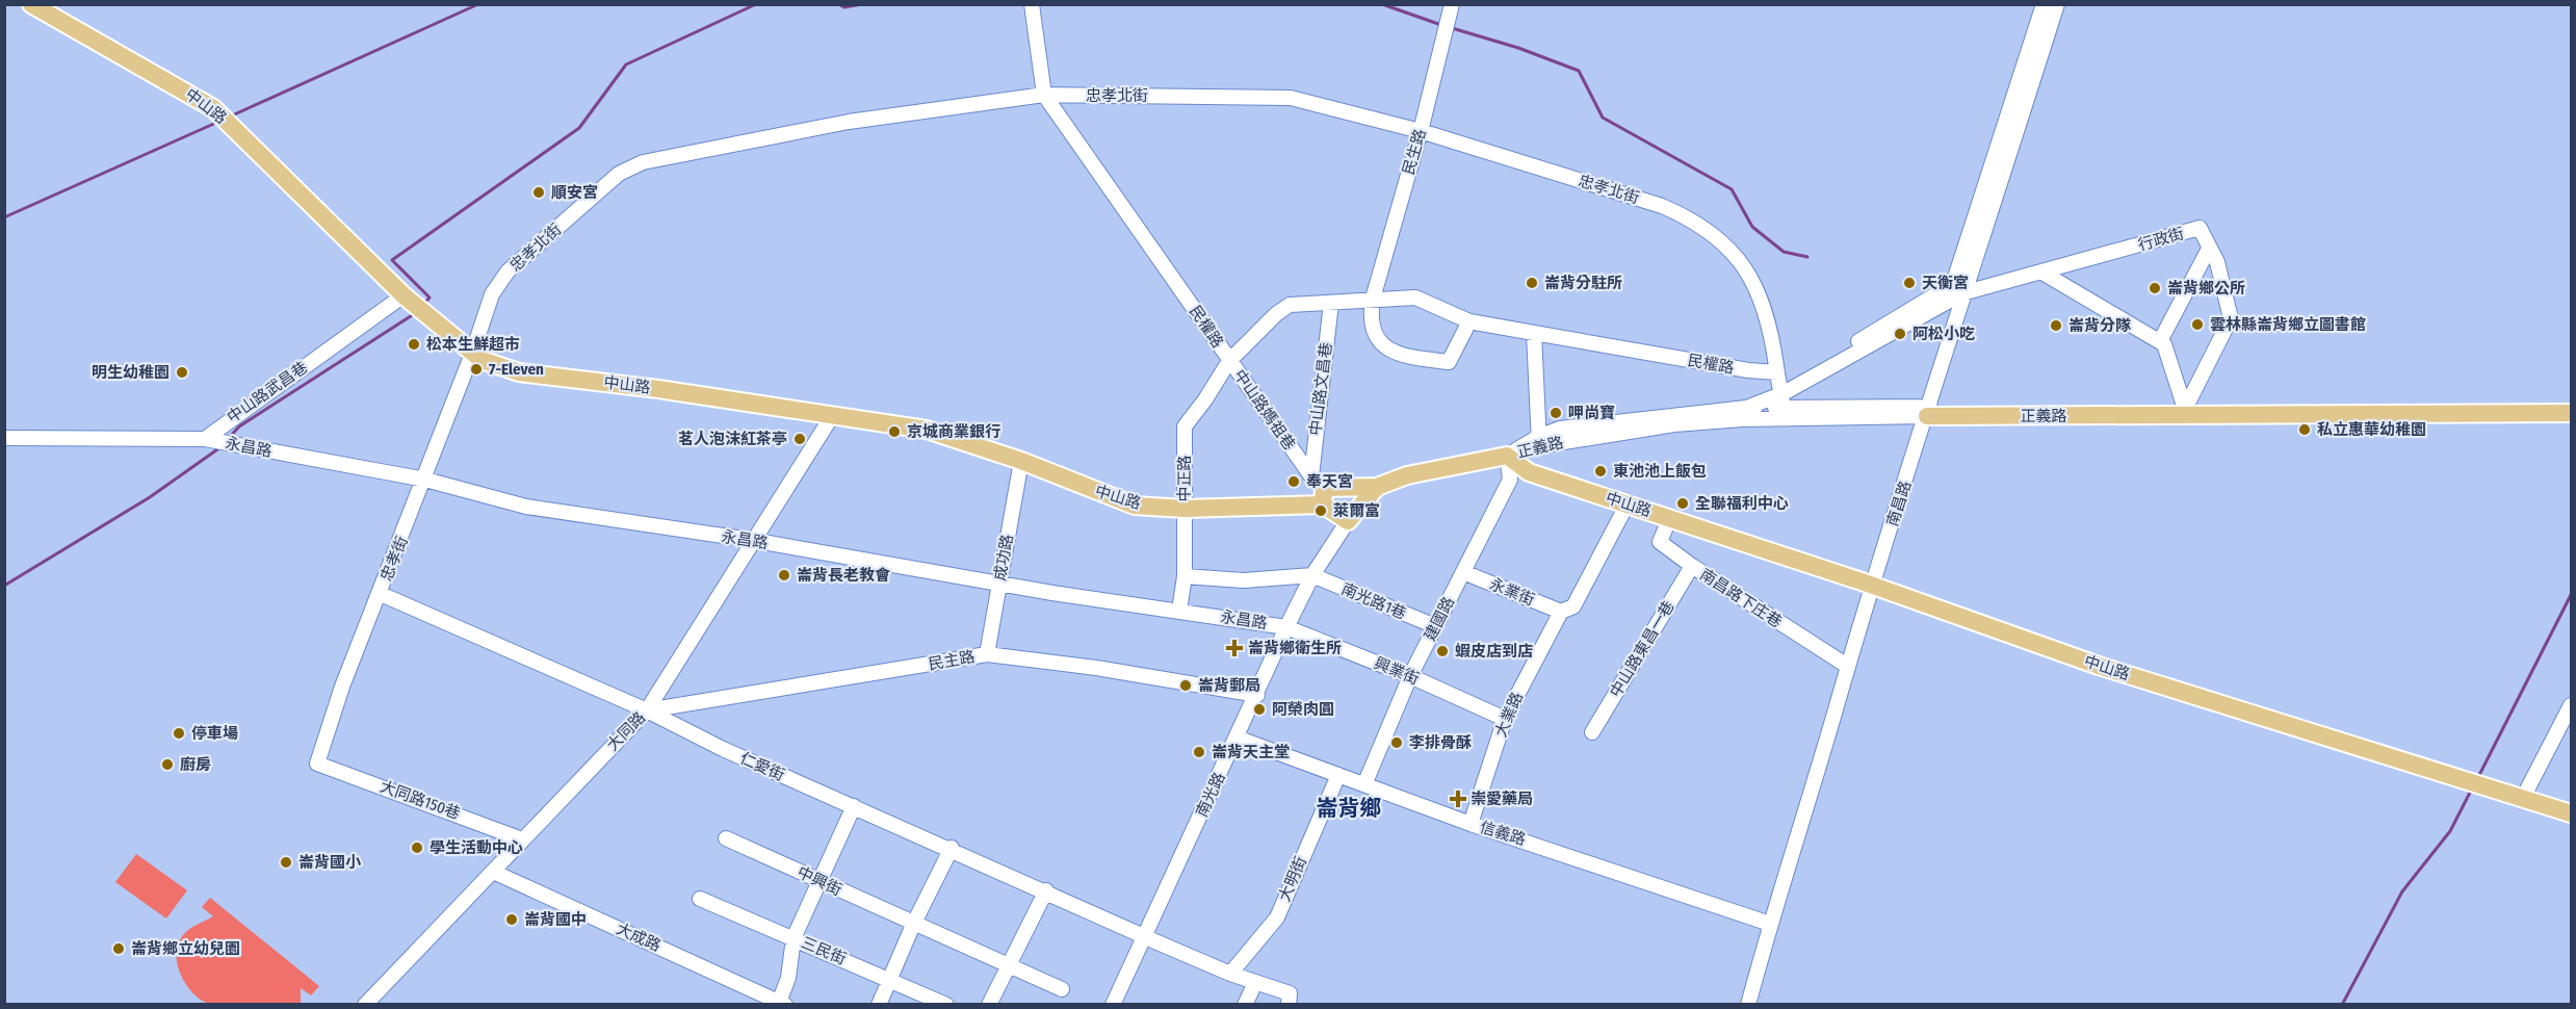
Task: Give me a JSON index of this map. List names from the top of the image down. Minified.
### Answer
{"streets":{"main road":["中山路","正義路"],"street":["忠孝北街","民生路","行政街","民權路","中山路文昌巷","中山路武昌巷","中山路媽祖巷","永昌路","中正路","南昌路","成功路","忠孝街","永業街","南昌路下庄巷","南光路1巷","建國路","中山路東昌一巷","民主路","興業街","大業路","大同路","仁愛街","南光路","大同路150巷","信義路","大明街","中興街","大成路","三民街"]},"crossings":[["忠孝北街","中山路"],["忠孝北街","民生路"],["忠孝北街","民權路"],["忠孝北街","正義路"],["忠孝北街","忠孝街"],["中山路","中山路文昌巷"],["中山路","中山路武昌巷"],["中山路","中山路媽祖巷"],["中山路","正義路"],["中山路","中正路"],["中山路","南昌路"],["中山路","成功路"],["中山路","忠孝街"],["中山路","南昌路下庄巷"],["中山路","建國路"],["中山路","大業路"],["中山路","大同路"],["民生路","民權路"],["行政街","正義路"],["行政街","南昌路"],["民權路","中山路文昌巷"],["民權路","中山路媽祖巷"],["民權路","中正路"],["中山路文昌巷","中山路媽祖巷"],["中山路武昌巷","永昌路"],["中山路媽祖巷","中正路"],["正義路","南昌路"],["正義路","建國路"],["永昌路","中正路"],["永昌路","成功路"],["永昌路","忠孝街"],["永昌路","興業街"],["永昌路","大同路"],["永昌路","南光路"],["南昌路","南昌路下庄巷"],["南昌路","信義路"],["成功路","民主路"],["忠孝街","仁愛街"],["忠孝街","大同路150巷"],["永業街","建國路"],["永業街","大業路"],["南昌路下庄巷","中山路東昌一巷"],["南光路1巷","建國路"],["南光路1巷","南光路"],["建國路","興業街"],["建國路","信義路"],["民主路","大同路"],["民主路","仁愛街"],["民主路","南光路"],["興業街","大業路"],["興業街","南光路"],["大業路","信義路"],["大同路","仁愛街"],["大同路","大同路150巷"],["大同路","大成路"],["仁愛街","南光路"],["仁愛街","大明街"],["南光路","信義路"],["信義路","大明街"]],"districts":["崙背鄉"],"places":{"other":["順安宮","崙背分駐所","天衡宮","崙背鄉公所","雲林縣崙背鄉立圖書館","崙背分隊","阿松小吃","松本生鮮超市","7-Eleven","明生幼稚園","呷尚寶","私立惠華幼稚園","京城商業銀行","茗人泡沫紅茶亭","東池池上飯包","奉天宮","全聯福利中心","萊爾富","崙背長老教會","蝦皮店到店","崙背郵局","阿榮肉圓","停車場","李排骨酥","崙背天主堂","廚房","學生活動中心","崙背國小","崙背國中","崙背鄉立幼兒園"],"health":["崙背鄉衛生所","崇愛藥局"]}}
